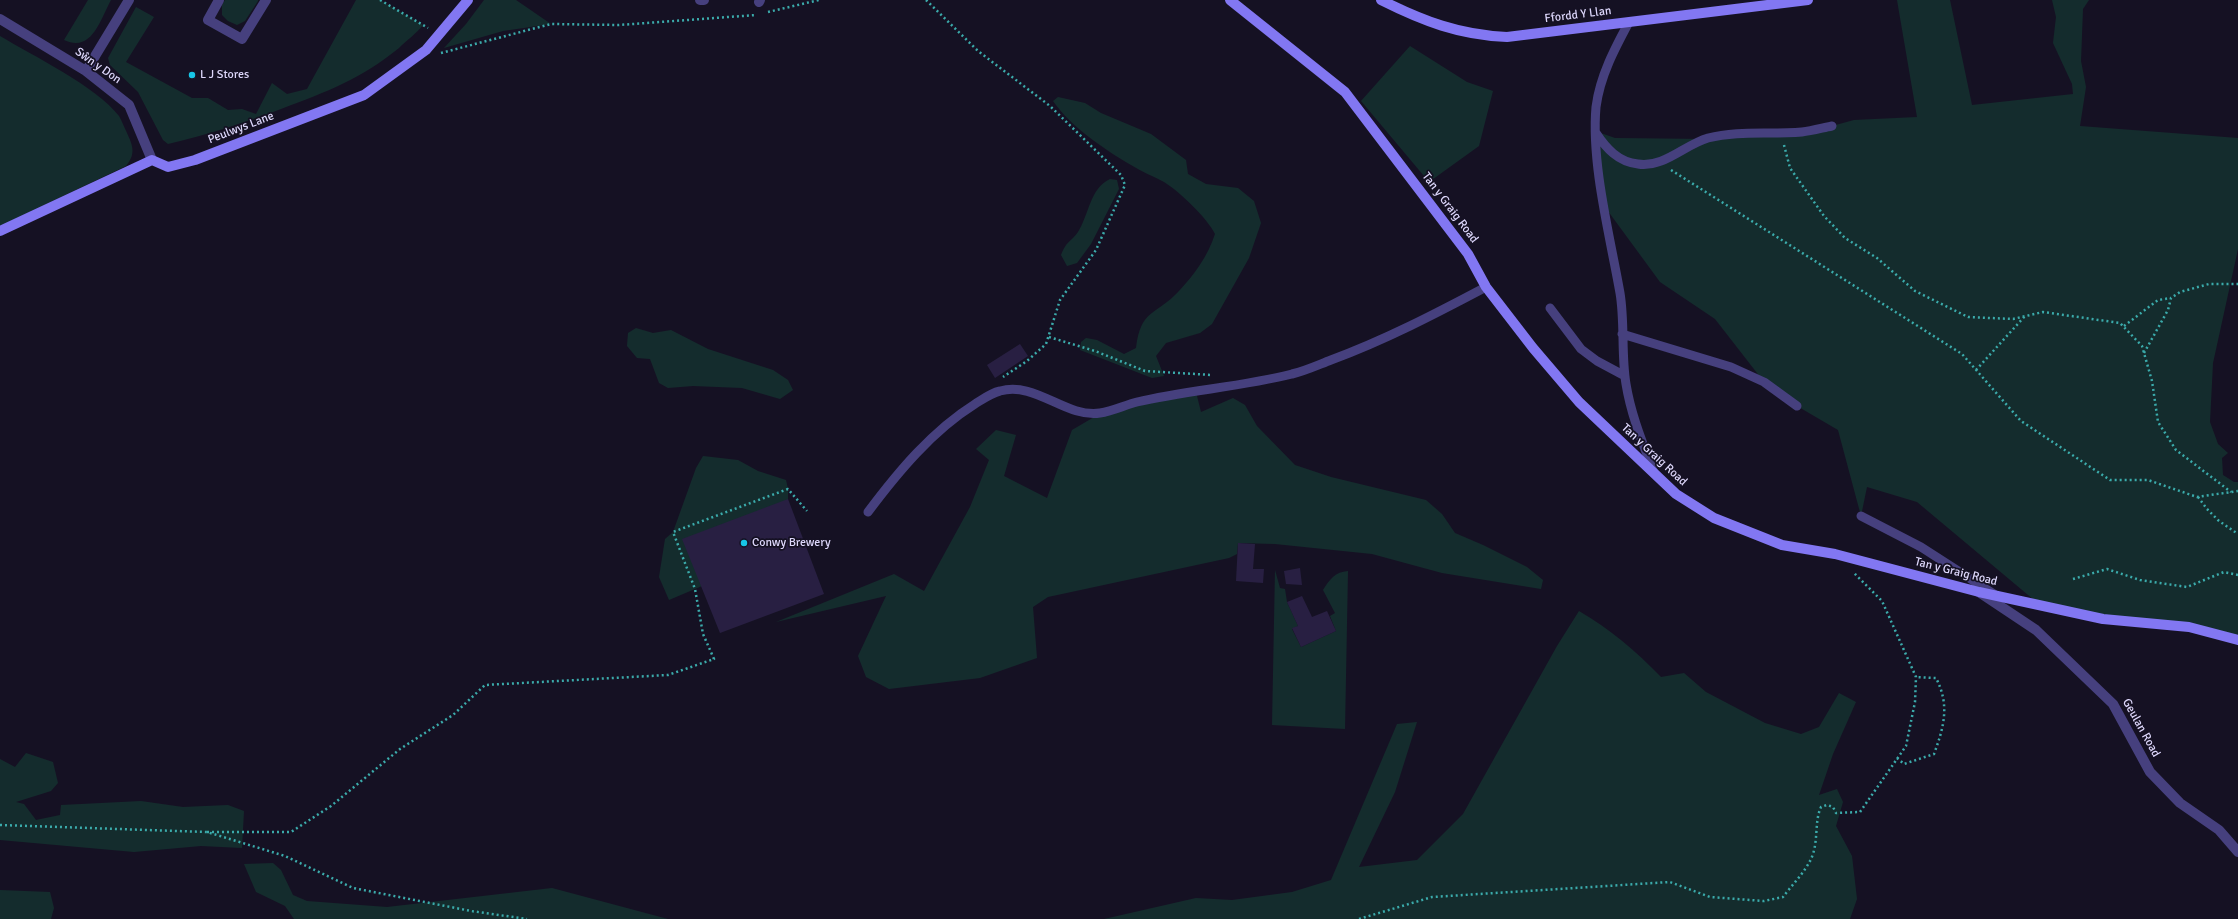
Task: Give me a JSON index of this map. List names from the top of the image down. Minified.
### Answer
{"streets":{"street":["Ffordd Y Llan","Sŵn y Don","Peulwys Lane","Tan y Graig Road","Geulan Road"]},"crossings":[["Sŵn y Don","Peulwys Lane"],["Tan y Graig Road","Geulan Road"]],"places":["L J Stores","Conwy Brewery"]}
